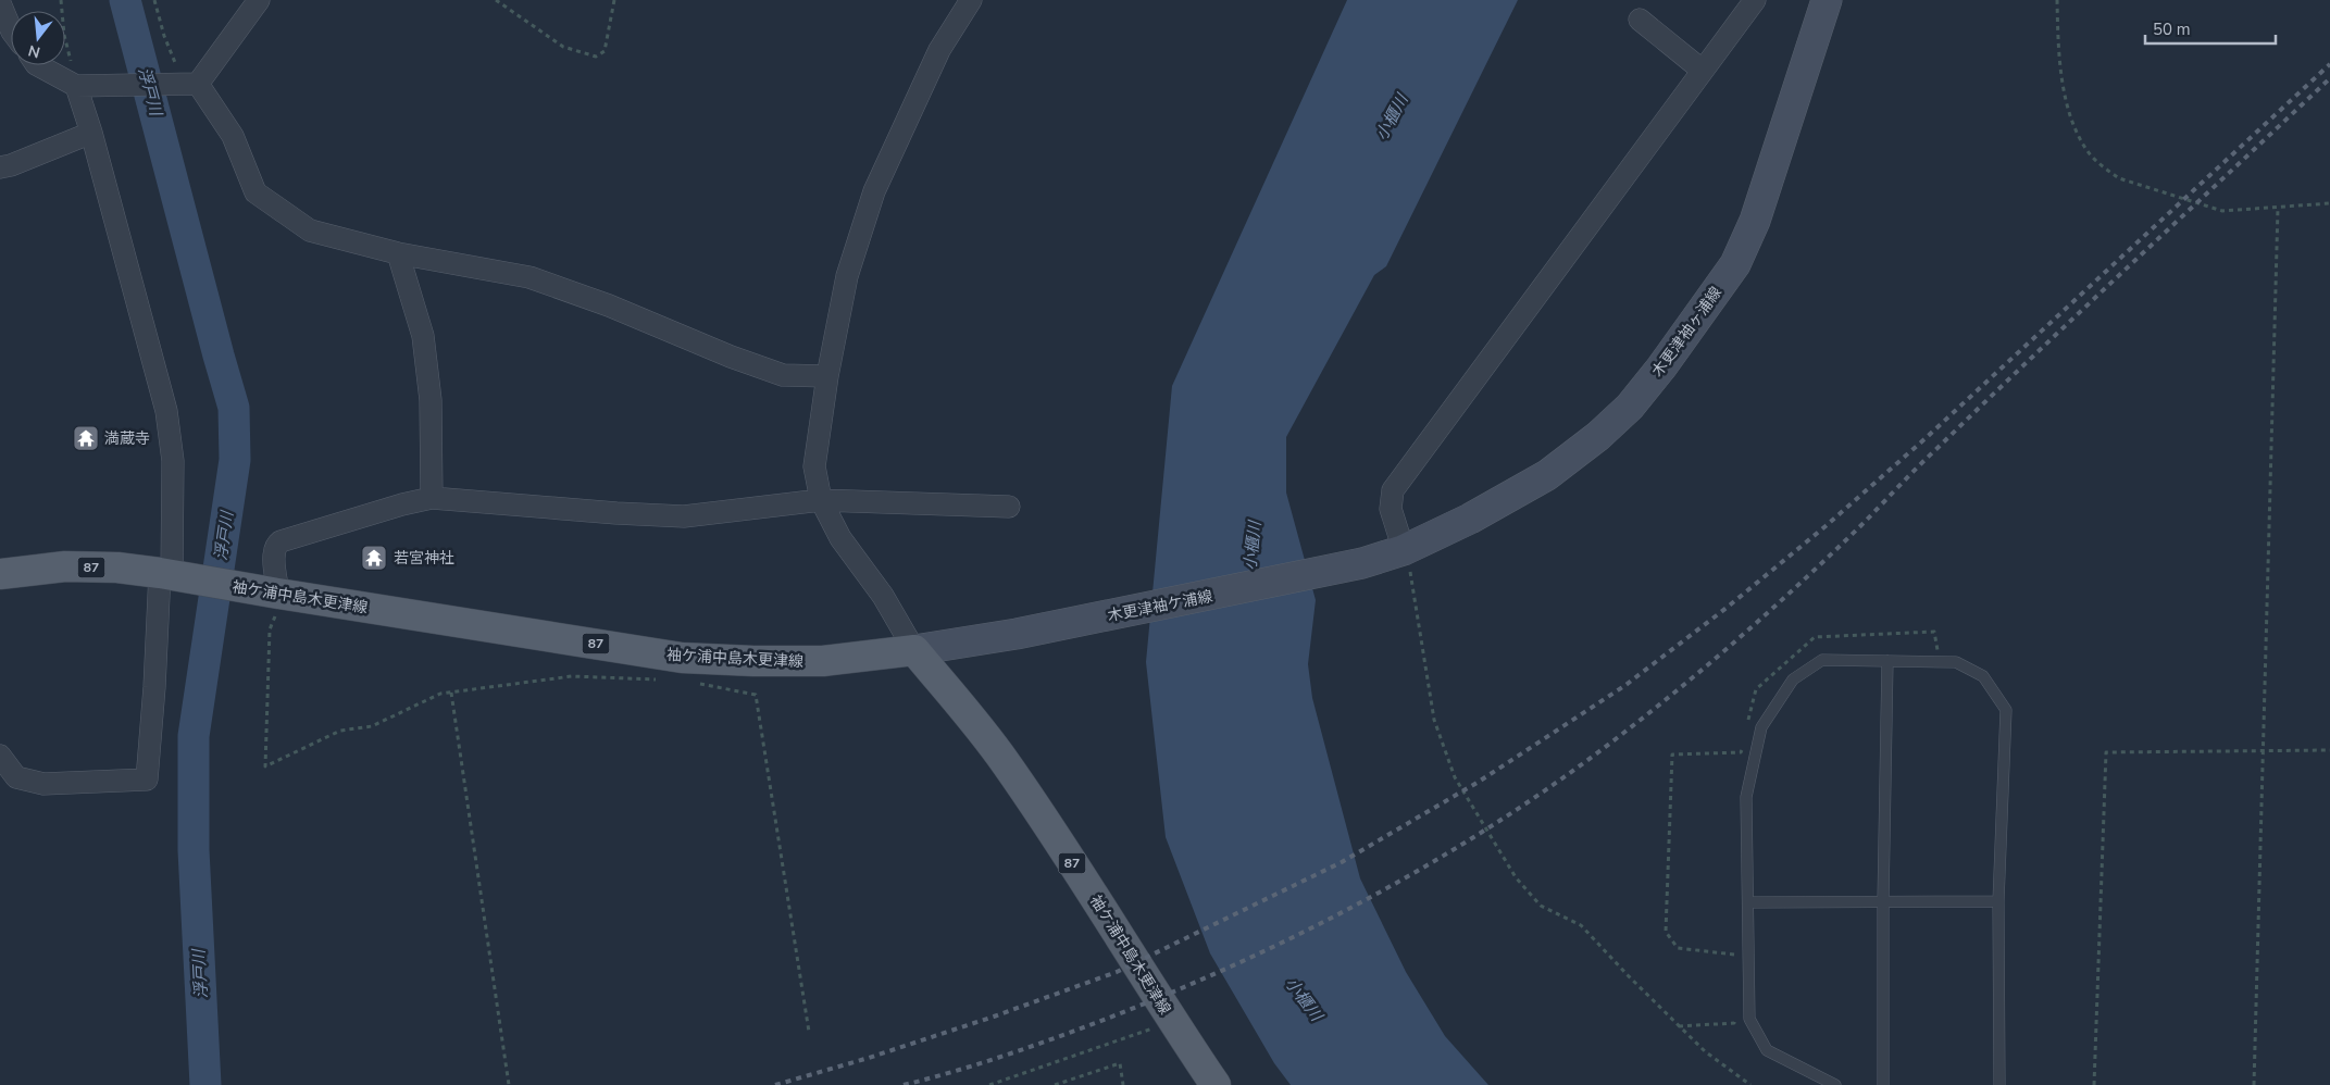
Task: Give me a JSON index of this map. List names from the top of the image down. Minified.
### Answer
{"streets":{"main road":["木更津袖ヶ浦線","87","袖ケ浦中島木更津線","木更津袖ケ浦線"]},"crossings":[["木更津袖ヶ浦線","木更津袖ケ浦線"],["袖ケ浦中島木更津線","木更津袖ケ浦線"]],"water":["浮戸川","小櫃川"],"places":{"temple":["満蔵寺","若宮神社"]},"scale_bar":"50 m","north":"bottom"}
